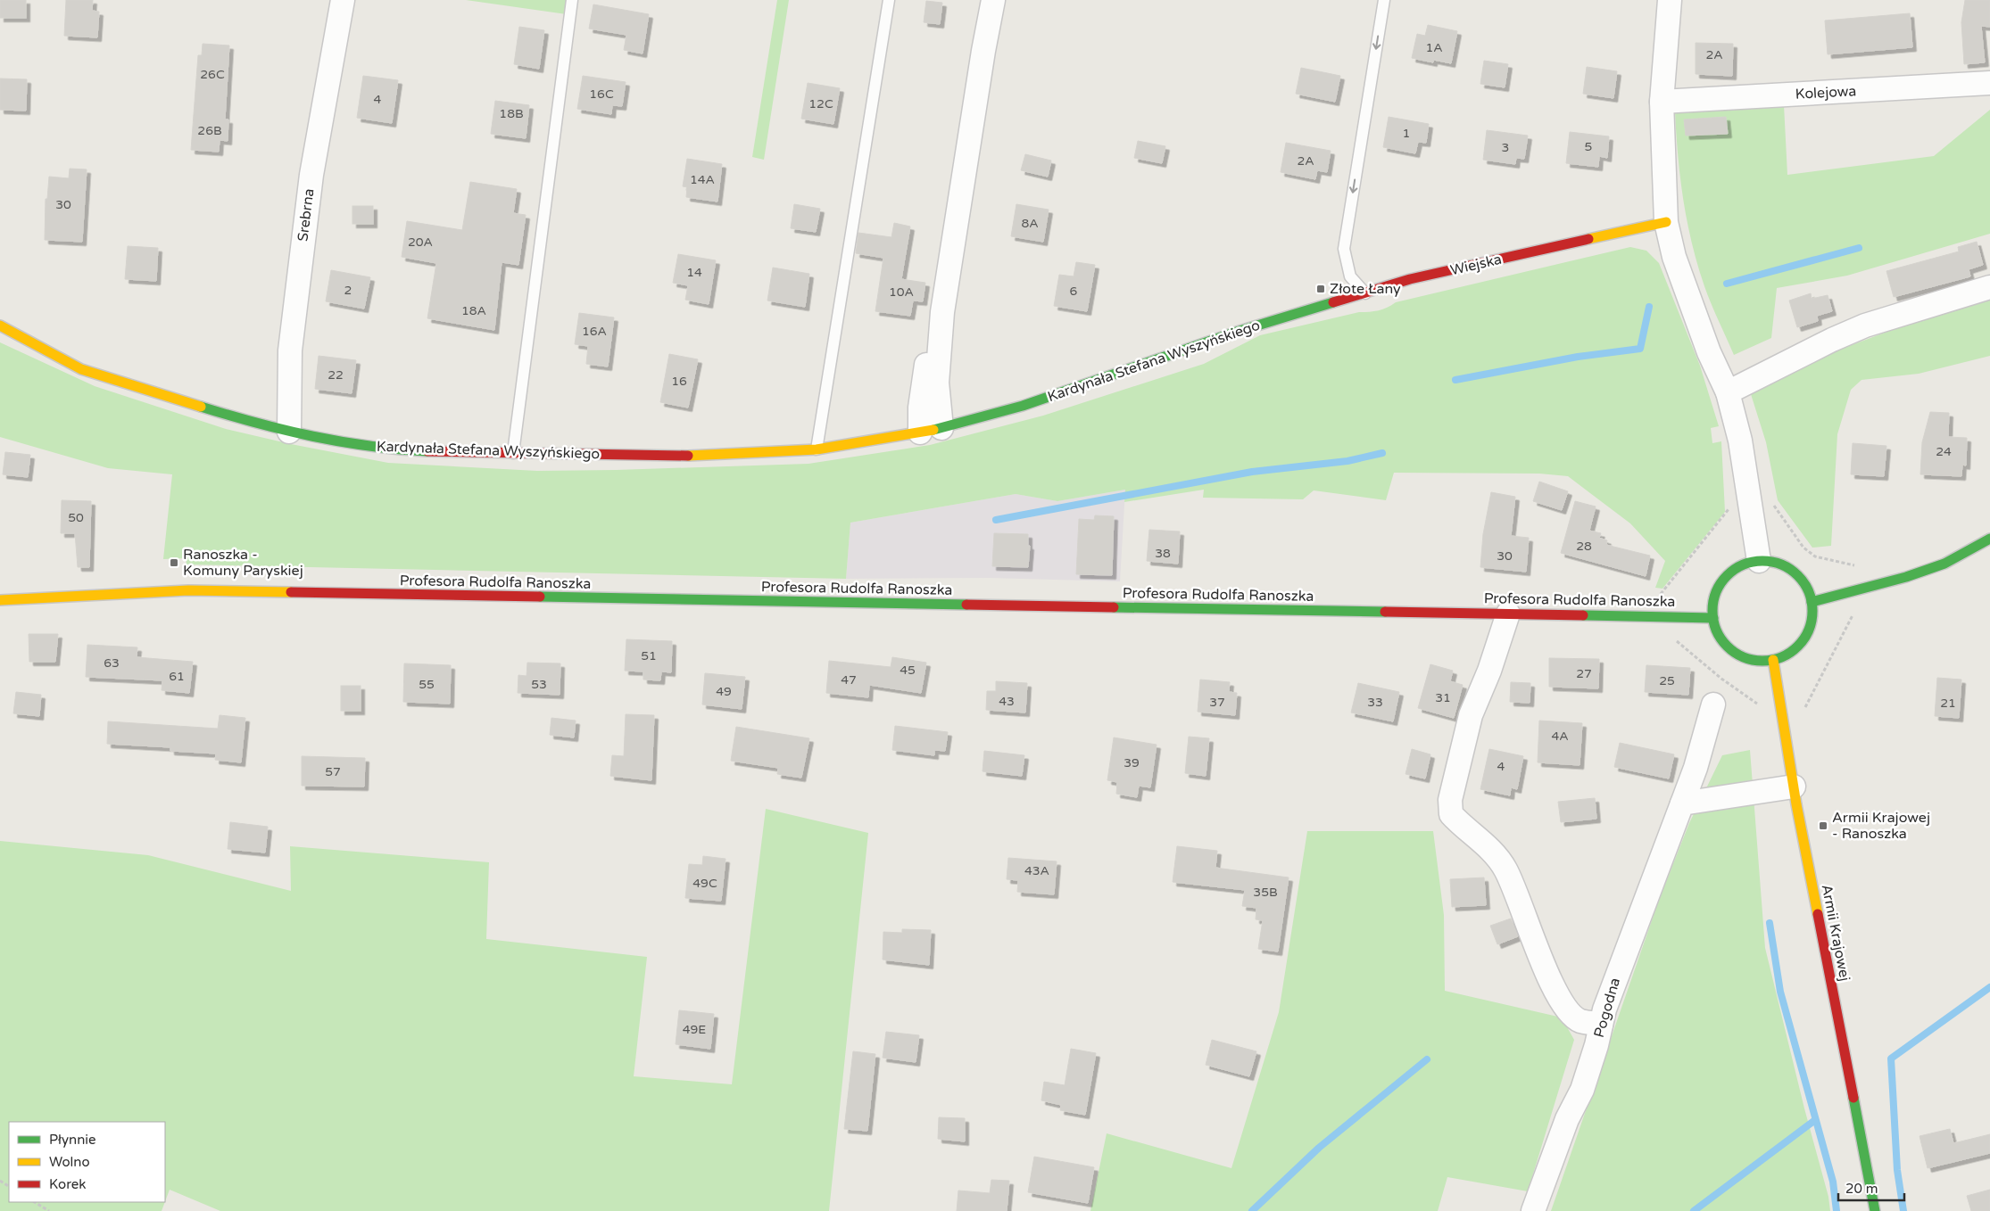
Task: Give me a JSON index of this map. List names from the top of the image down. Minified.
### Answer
{"streets":{"street":["Kolejowa","Srebrna","Wiejska","Kardynała Stefana Wyszyńskiego","Profesora Rudolfa Ranoszka","Armii Krajowej","Pogodna"]},"crossings":[["Srebrna","Kardynała Stefana Wyszyńskiego"],["Wiejska","Kardynała Stefana Wyszyńskiego"],["Profesora Rudolfa Ranoszka","Armii Krajowej"]],"places":{"transit":["Złote Łany","Ranoszka - Komuny Paryskiej","Armii Krajowej - Ranoszka"]},"house_numbers":["1A","2A","26C","16C","4","12C","18B","26B","1","5","3","2A","14A","30","8A","20A","14","2","6","10A","18A","16A","22","16","24","50","28","38","30","51","63","45","27","61","47","25","55","53","49","31","43","37","33","21","4A","39","4","57","43A","49C","35B","49E"],"legend":["Płynnie","Wolno","Korek"],"scale_bar":"20 m"}
